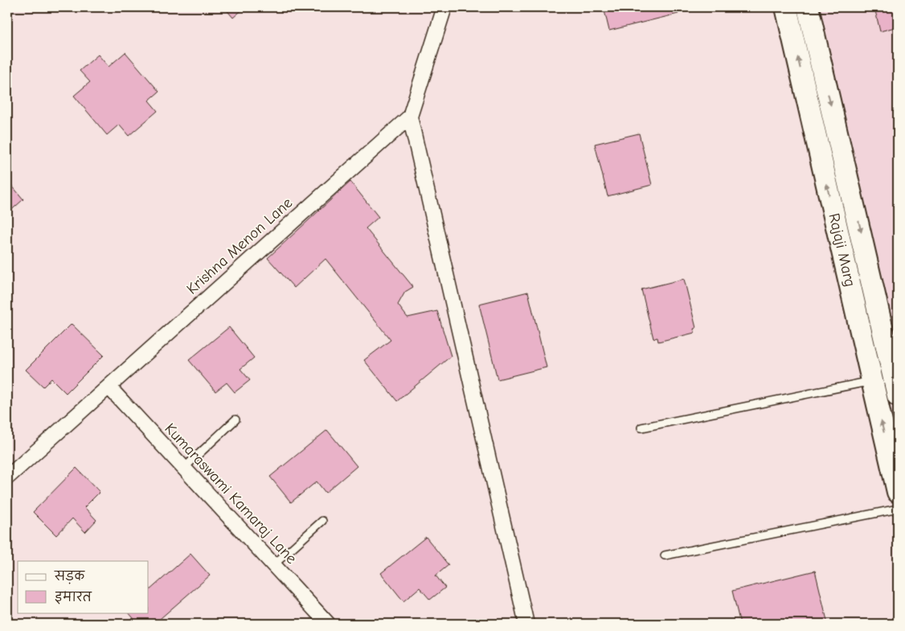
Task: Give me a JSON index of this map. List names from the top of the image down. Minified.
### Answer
{"streets":{"main road":["Rajaji Marg"],"street":["Krishna Menon Lane","Kumaraswami Kamaraj Lane"]},"crossings":[["Krishna Menon Lane","Kumaraswami Kamaraj Lane"]],"legend":["सड़क","इमारत"]}
